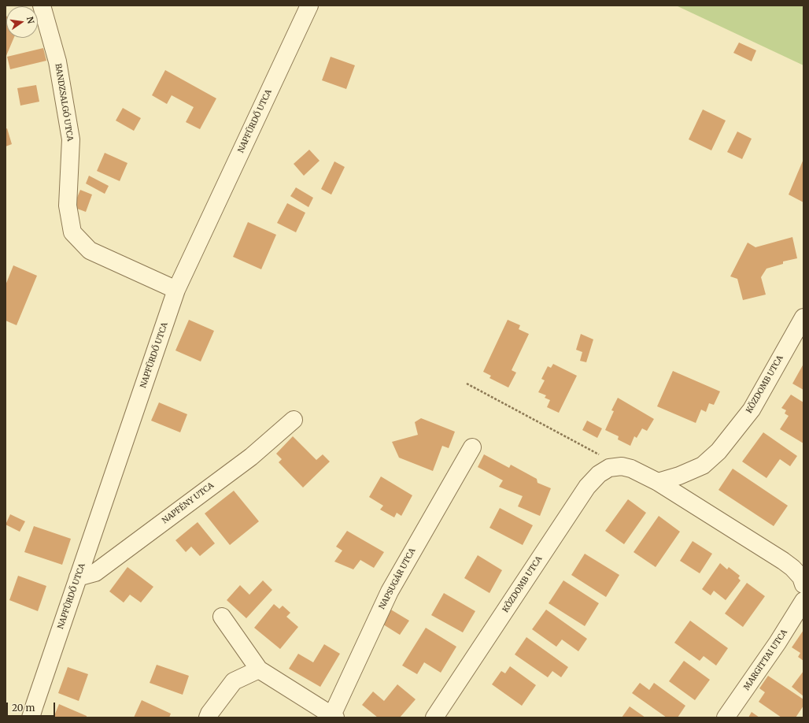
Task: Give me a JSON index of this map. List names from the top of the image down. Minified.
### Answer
{"streets":{"street":["BANDZSALGÓ UTCA","NAPFÜRDŐ UTCA","KÖZDOMB UTCA","NAPFÉNY UTCA","NAPSUGÁR UTCA","MARGITTAI UTCA"]},"crossings":[["BANDZSALGÓ UTCA","NAPFÜRDŐ UTCA"],["NAPFÜRDŐ UTCA","NAPFÉNY UTCA"]],"scale_bar":"20 m","north":"right"}
